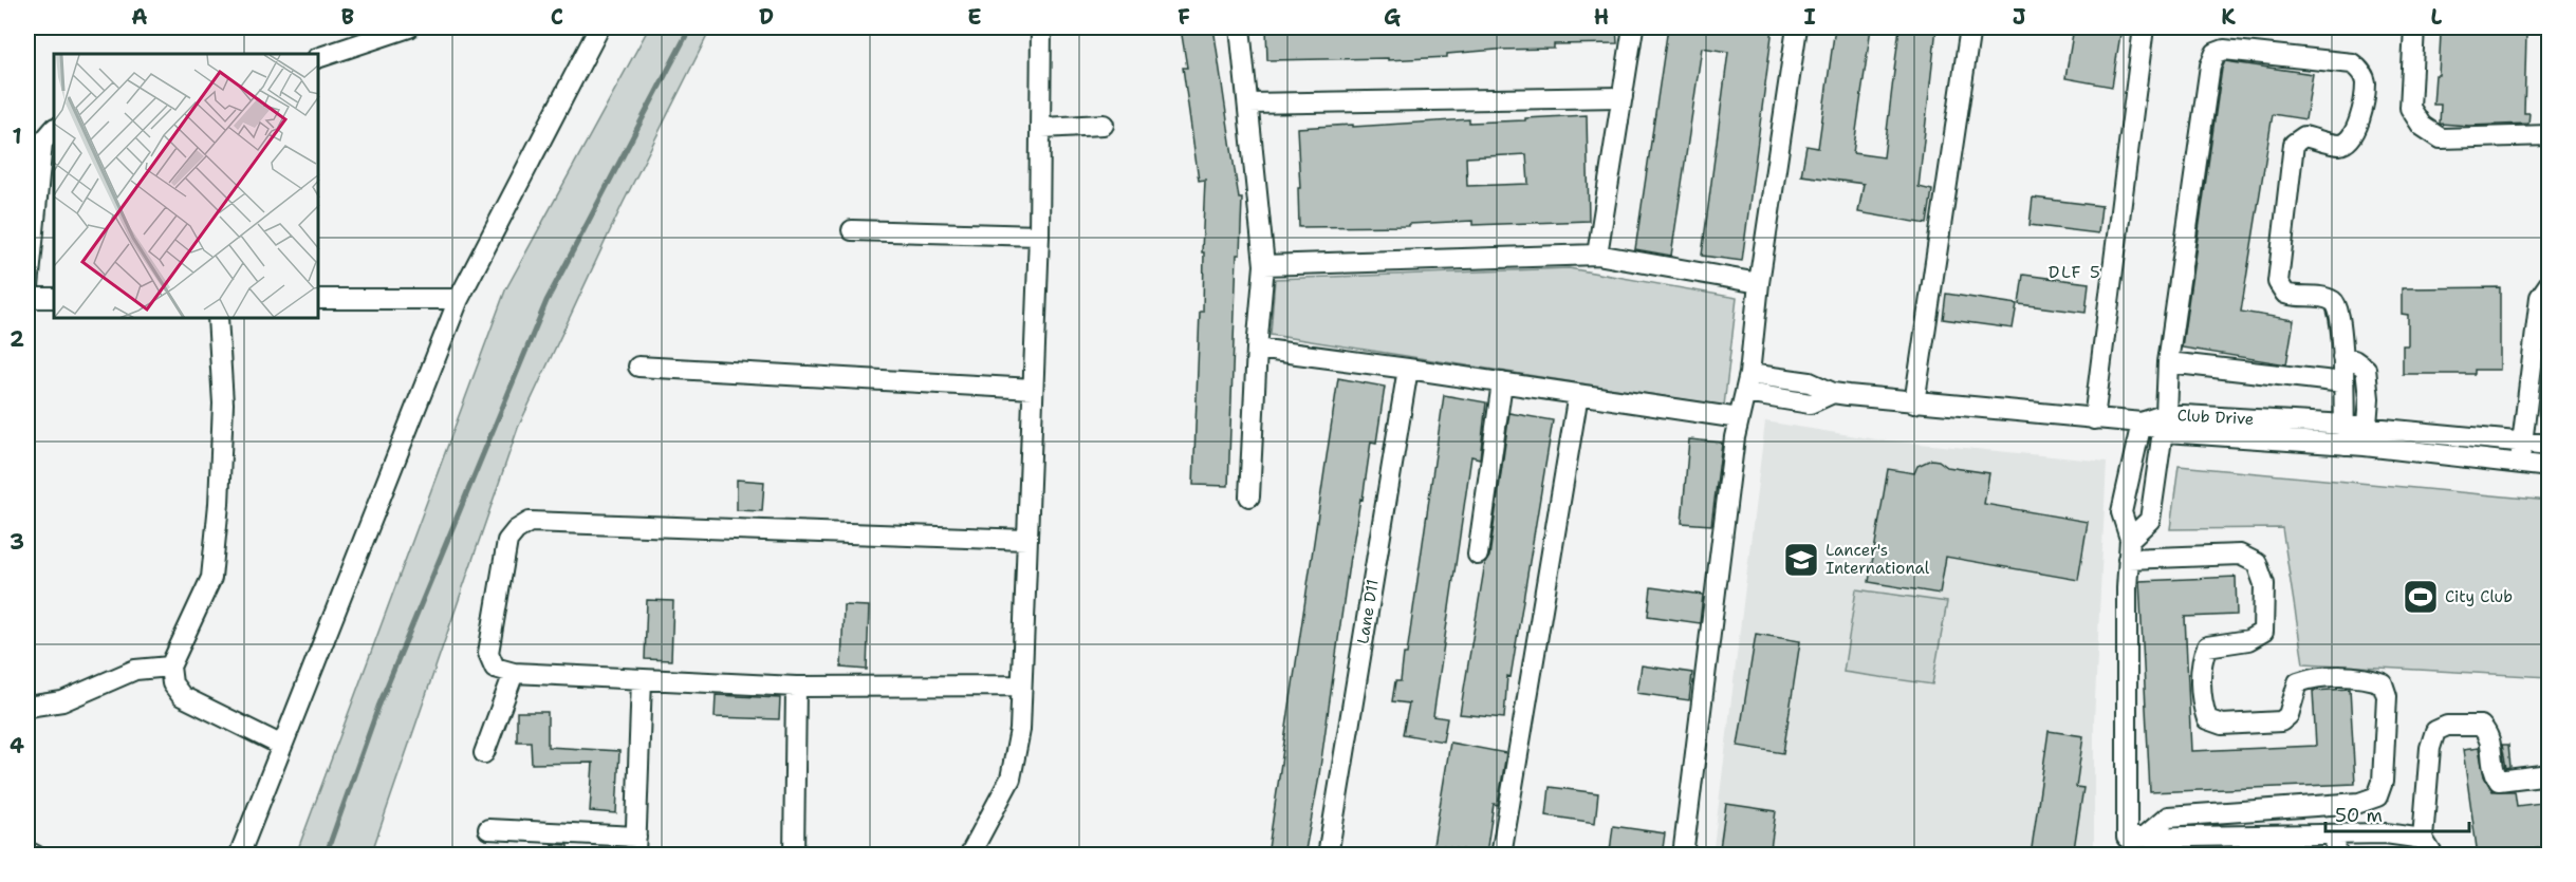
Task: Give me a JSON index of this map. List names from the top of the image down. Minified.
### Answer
{"streets":{"street":["Club Drive","Lane D11"]},"districts":["DLF 5"],"places":{"school or university":["Lancer's International"],"sports":["City Club"]},"scale_bar":"50 m","grid":{"columns":["A","B","C","D","E","F","G","H","I","J","K","L"],"rows":["1","2","3","4"]}}
